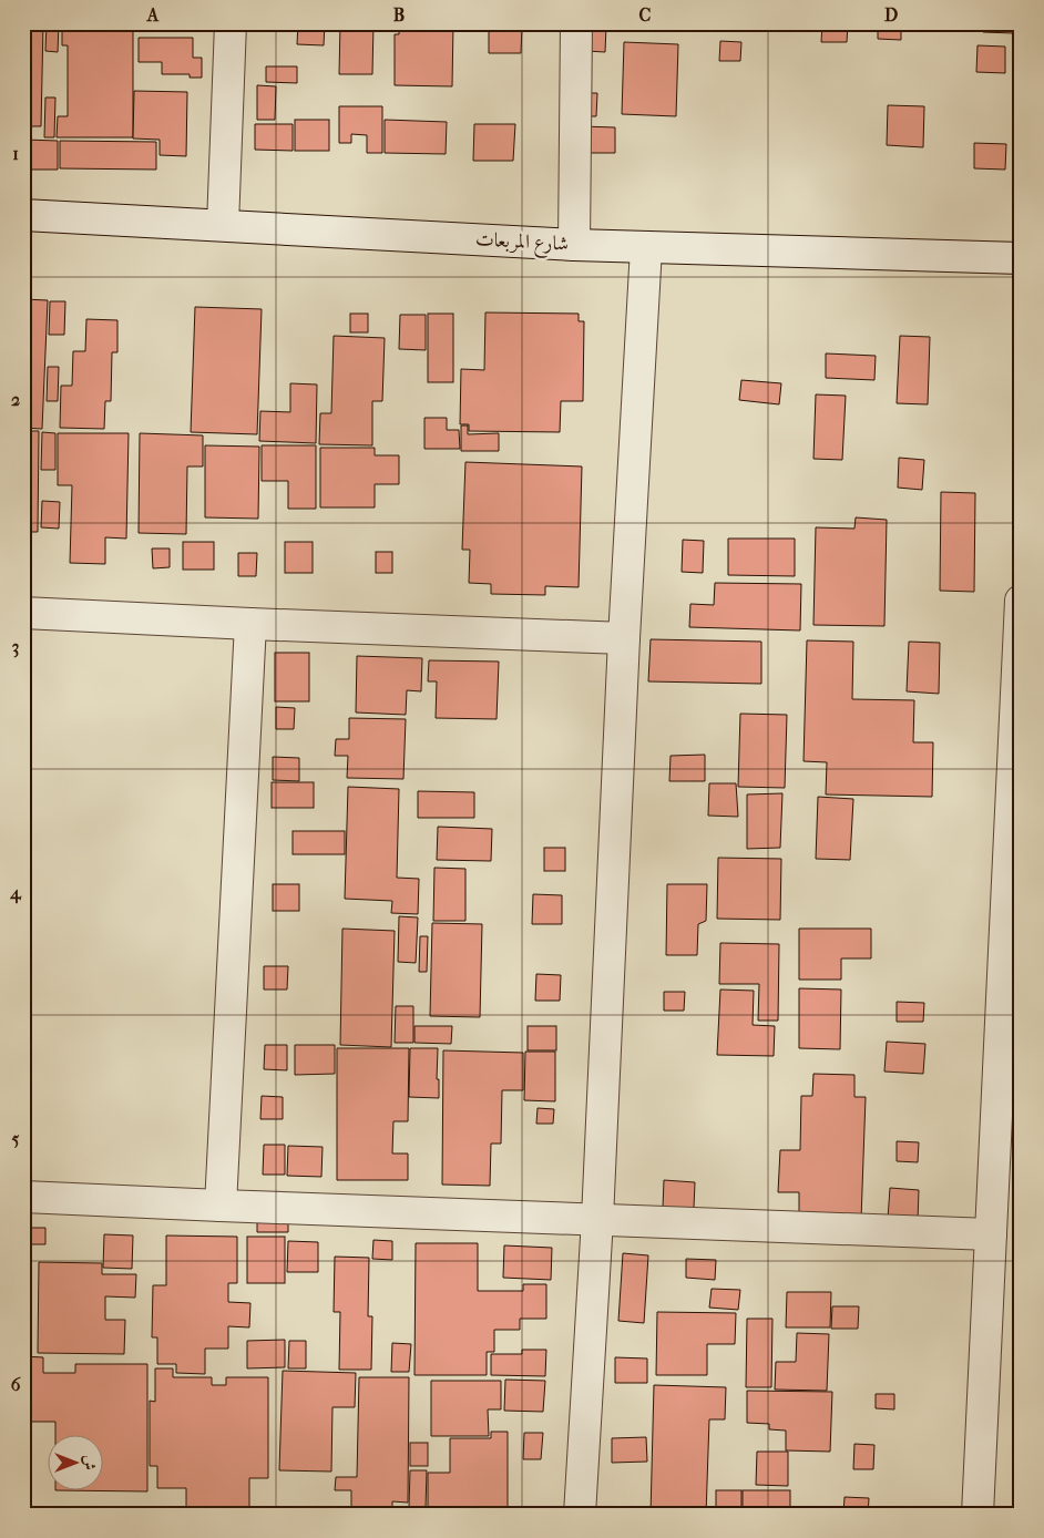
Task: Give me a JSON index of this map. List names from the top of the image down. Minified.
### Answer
{"streets":{"street":["شارع المربعات"]},"north":"right","grid":{"columns":["A","B","C","D"],"rows":["1","2","3","4","5","6"]}}
